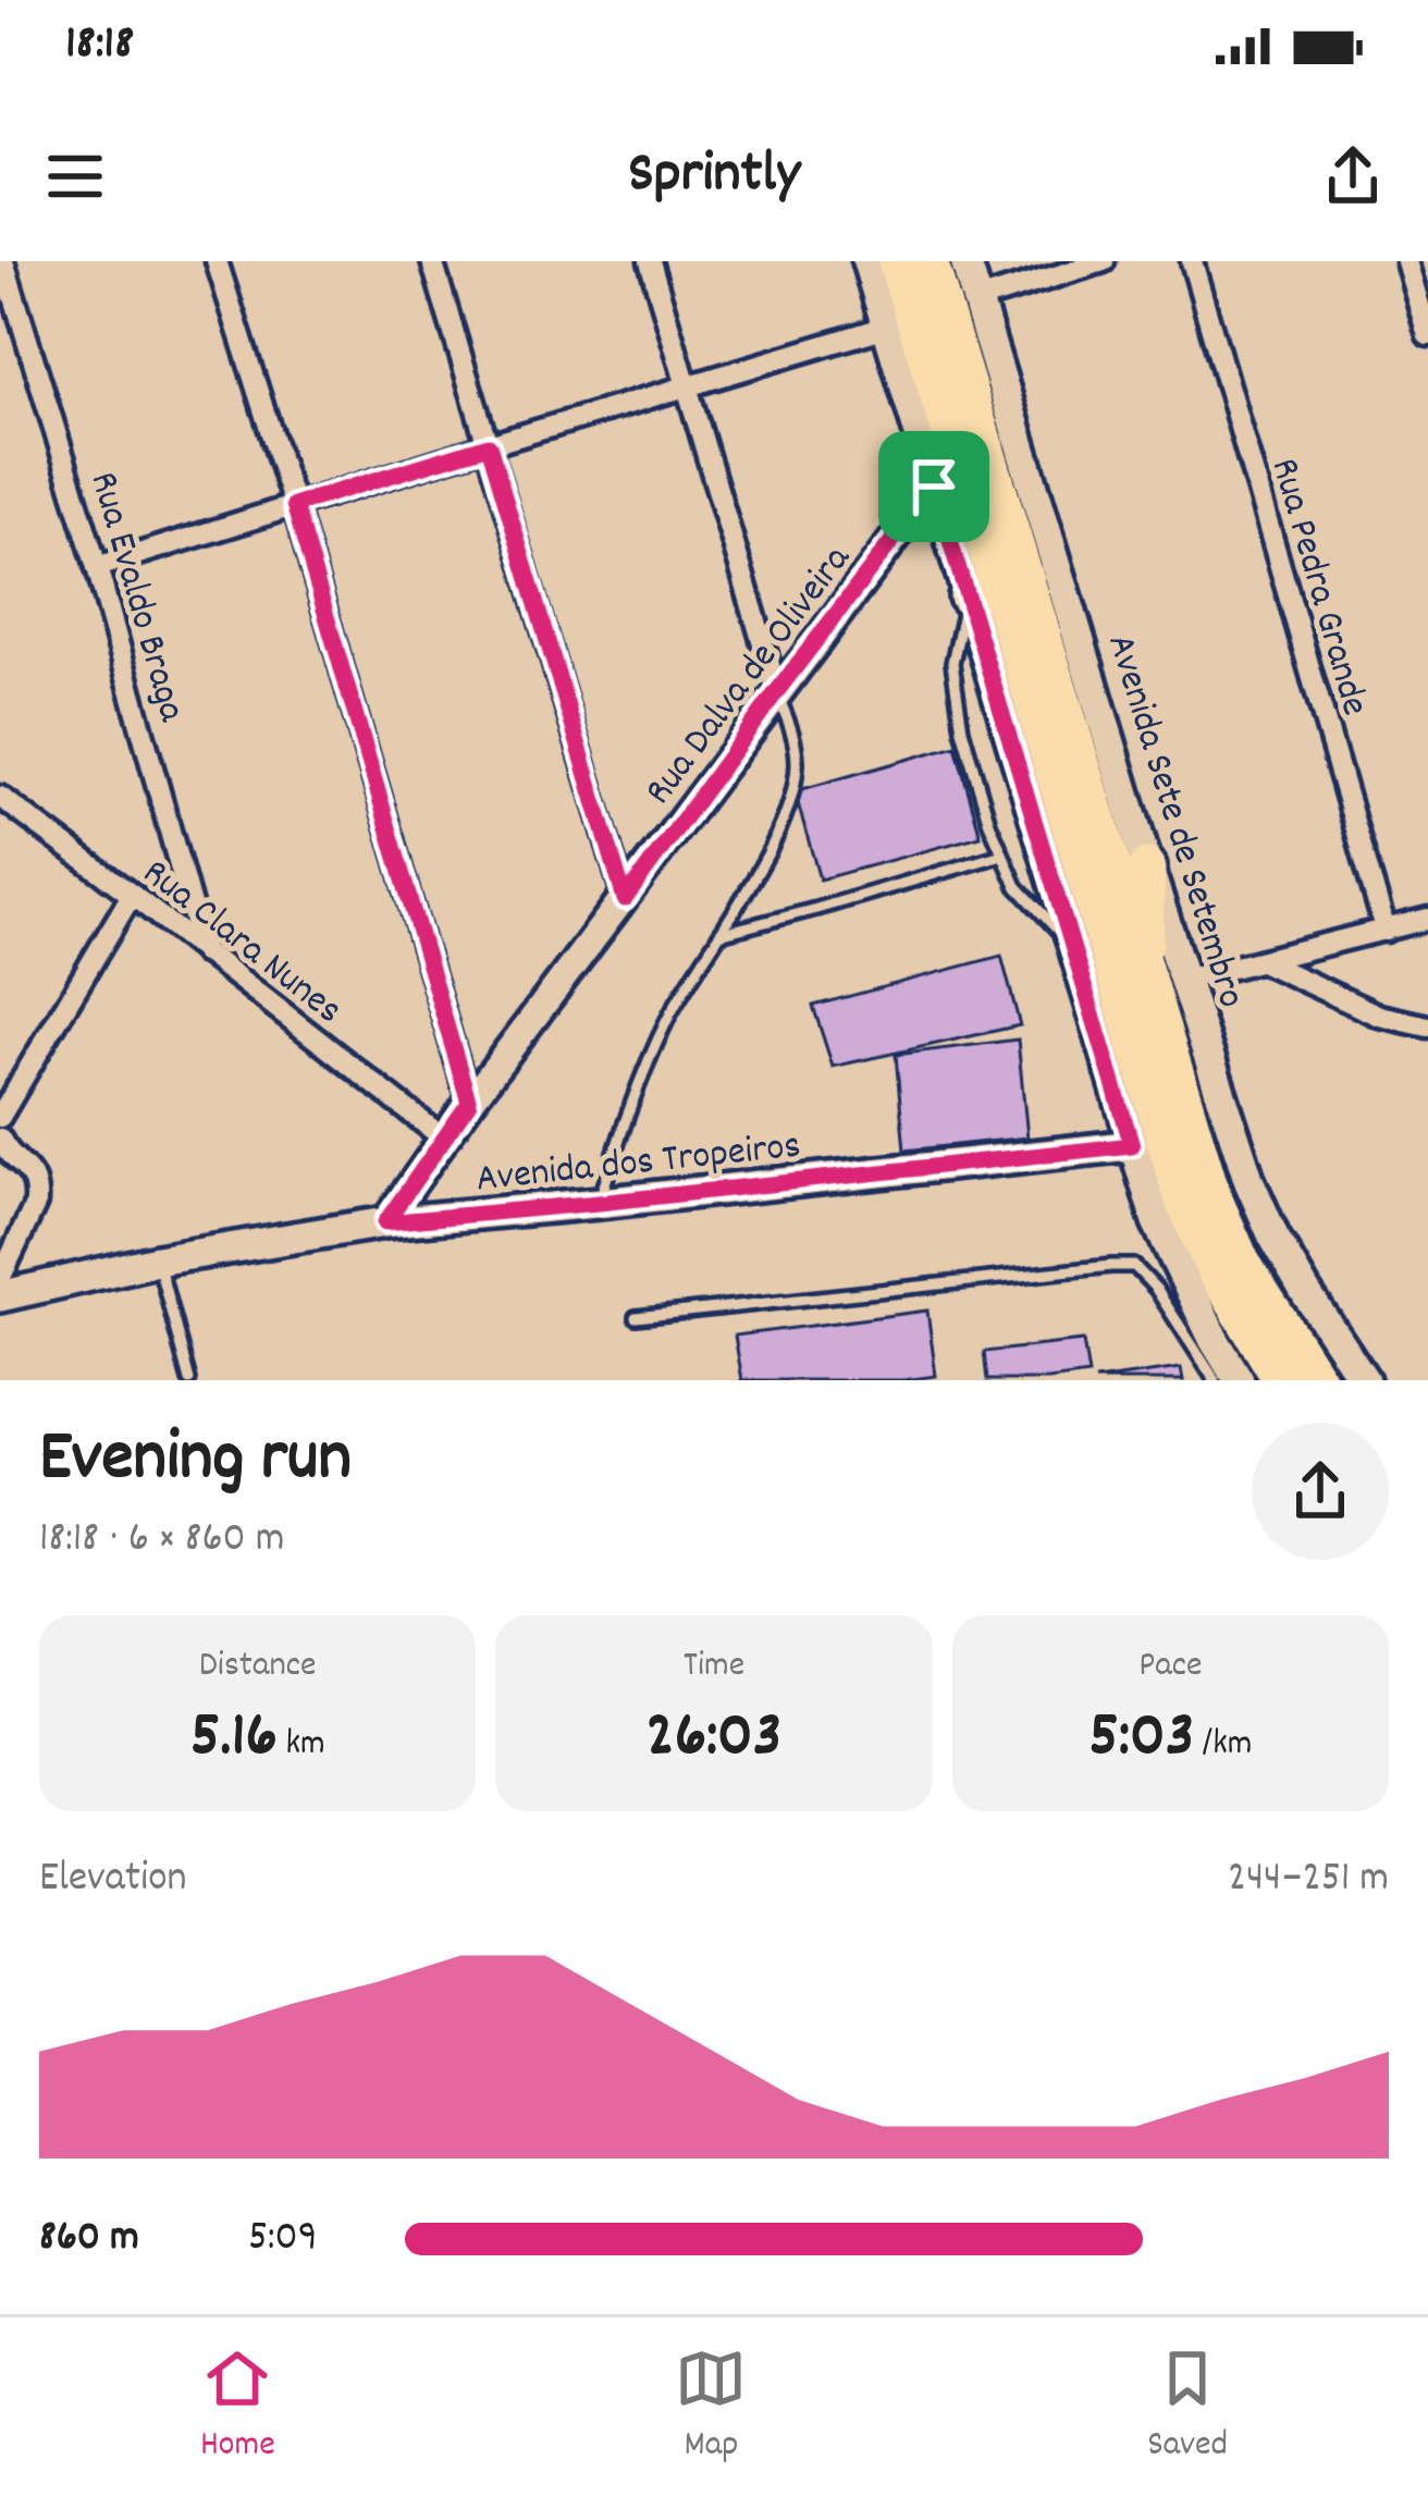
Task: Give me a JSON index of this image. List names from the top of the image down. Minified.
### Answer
{"streets":{"highway":["Avenida Sete de Setembro"],"main road":["Avenida dos Tropeiros"],"street":["Rua Pedra Grande","Rua Evaldo Braga","Rua Dalva de Oliveira","Rua Clara Nunes"]},"crossings":[["Rua Evaldo Braga","Rua Clara Nunes"],["Rua Dalva de Oliveira","Rua Clara Nunes"],["Rua Dalva de Oliveira","Avenida dos Tropeiros"]],"page":{"status":"18:18","header":"Sprintly","heading":["Evening run","18:18 · 6 × 860 m"],"stats":[["Distance","5.16 km"],["Time","26:03"],["Pace","5:03 /km"]],"chart":["Elevation","244–251 m"],"list":[{"name":"860 m","note":"5:09"}],"tabs":["Home","Map","Saved"]}}
